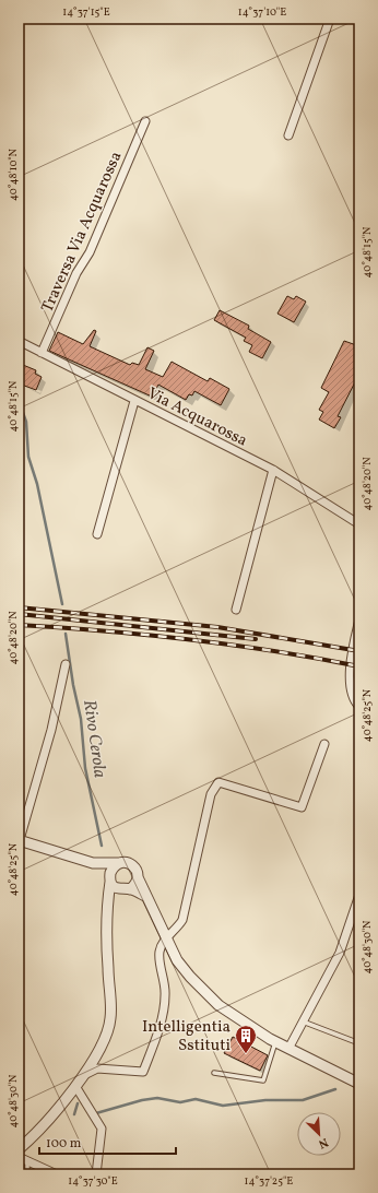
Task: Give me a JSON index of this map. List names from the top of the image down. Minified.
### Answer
{"streets":{"street":["Traversa Via Acquarossa","Via Acquarossa"]},"crossings":[["Traversa Via Acquarossa","Via Acquarossa"]],"water":["Rivo Cerola"],"places":{"building":["Intelligentia Sstituti"]},"scale_bar":"100 m","north":"bottom right","coordinates":["14°37'15\"E","14°37'10\"E","40°48'10\"N","40°48'15\"N","40°48'20\"N","40°48'25\"N","40°48'30\"N","14°37'30\"E","14°37'25\"E"]}
